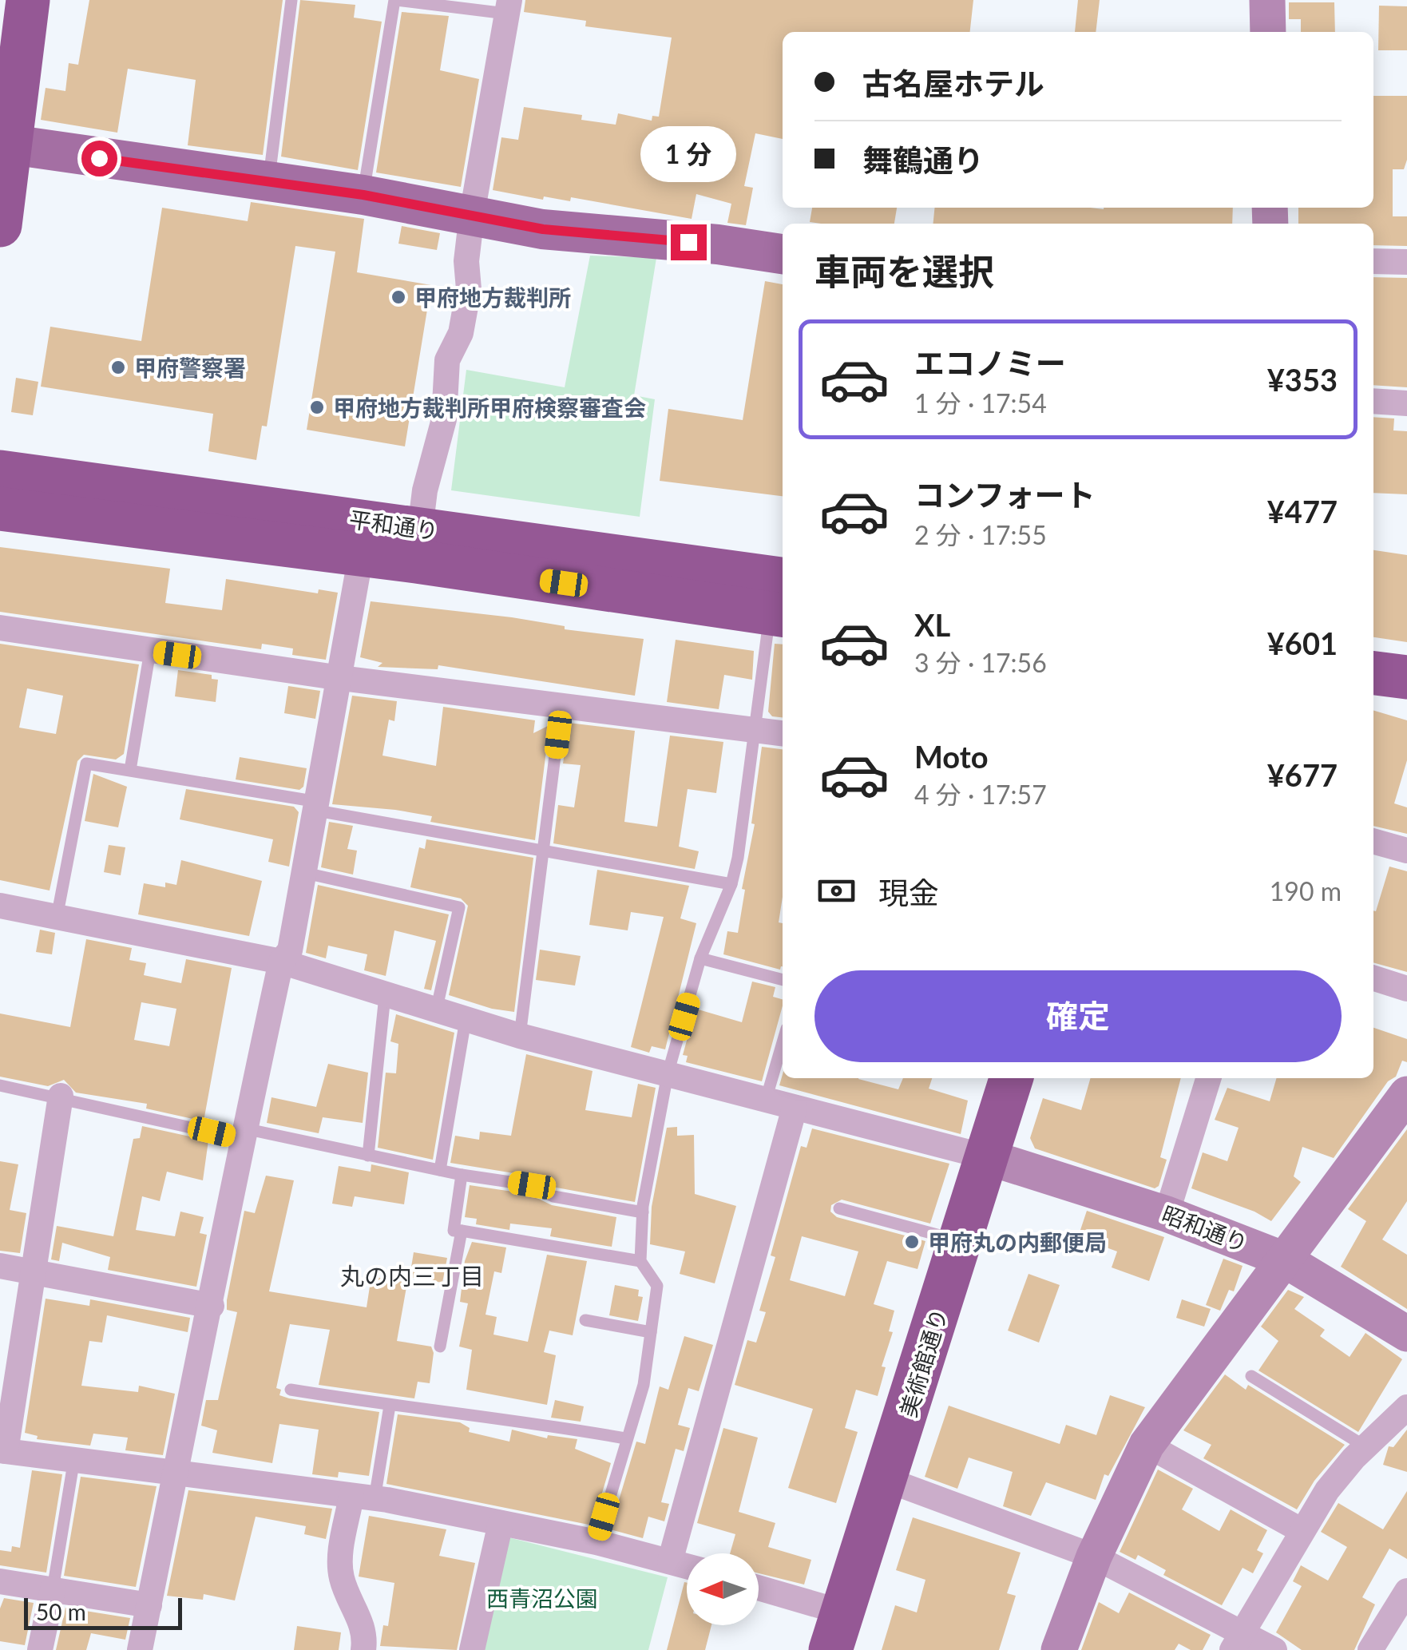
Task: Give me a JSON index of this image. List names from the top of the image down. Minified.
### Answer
{"streets":{"highway":["平和通り","美術館通り"],"street":["昭和通り"]},"crossings":[["昭和通り","美術館通り"]],"districts":["丸の内三丁目"],"parks":["西青沼公園"],"places":["甲府地方裁判所","甲府警察署","甲府地方裁判所甲府検察審査会","甲府丸の内郵便局"],"scale_bar":"50 m","north":"left","page":{"banner":["古名屋ホテル","舞鶴通り"],"bubble":"1 分","heading":"車両を選択","list":[{"name":"エコノミー","note":"1 分 · 17:54","value":"¥353"},{"name":"コンフォート","note":"2 分 · 17:55","value":"¥477"},{"name":"XL","note":"3 分 · 17:56","value":"¥601"},{"name":"Moto","note":"4 分 · 17:57","value":"¥677"}],"pay":["現金","190 m"],"buttons":"確定","scale":"50 m"}}
